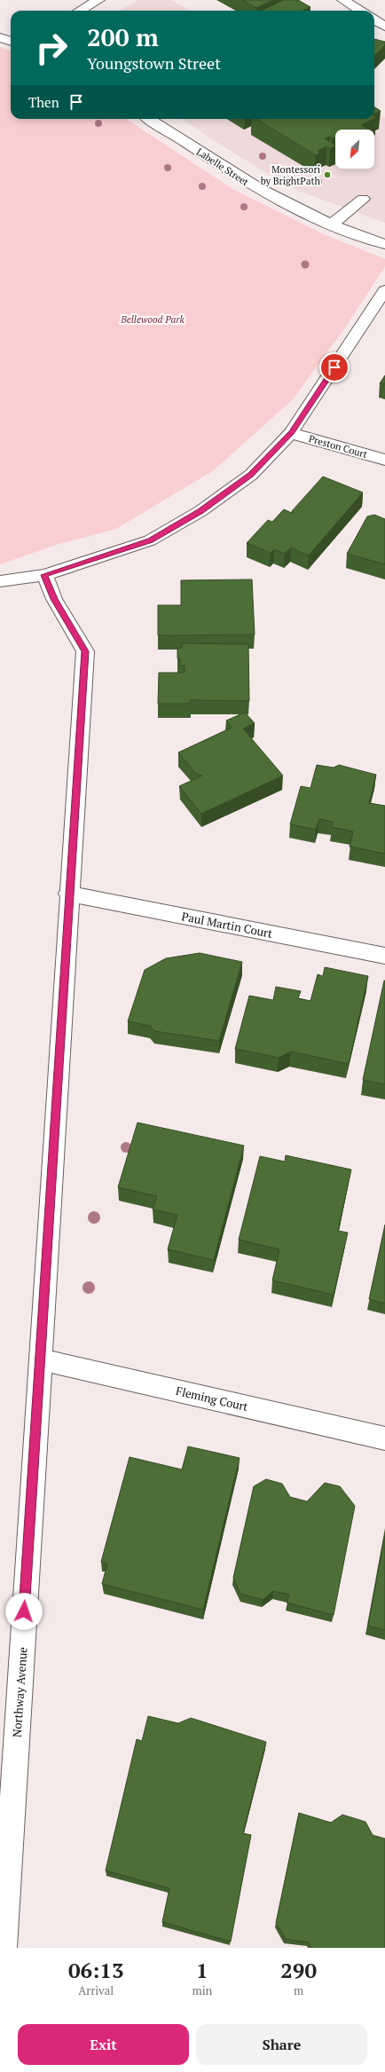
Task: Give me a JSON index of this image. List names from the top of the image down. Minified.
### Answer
{"streets":{"street":["Labelle Street","Preston Court","Paul Martin Court","Fleming Court","Northway Avenue"]},"crossings":[["Paul Martin Court","Northway Avenue"],["Fleming Court","Northway Avenue"]],"parks":["Bellewood Park"],"places":["Montessori by BrightPath"],"north":"bottom left","page":{"turn":["200 m","Youngstown Street"],"then":"Then","eta":["06:13","Arrival","1","min","290","m"],"buttons":["Exit","Share"]}}
